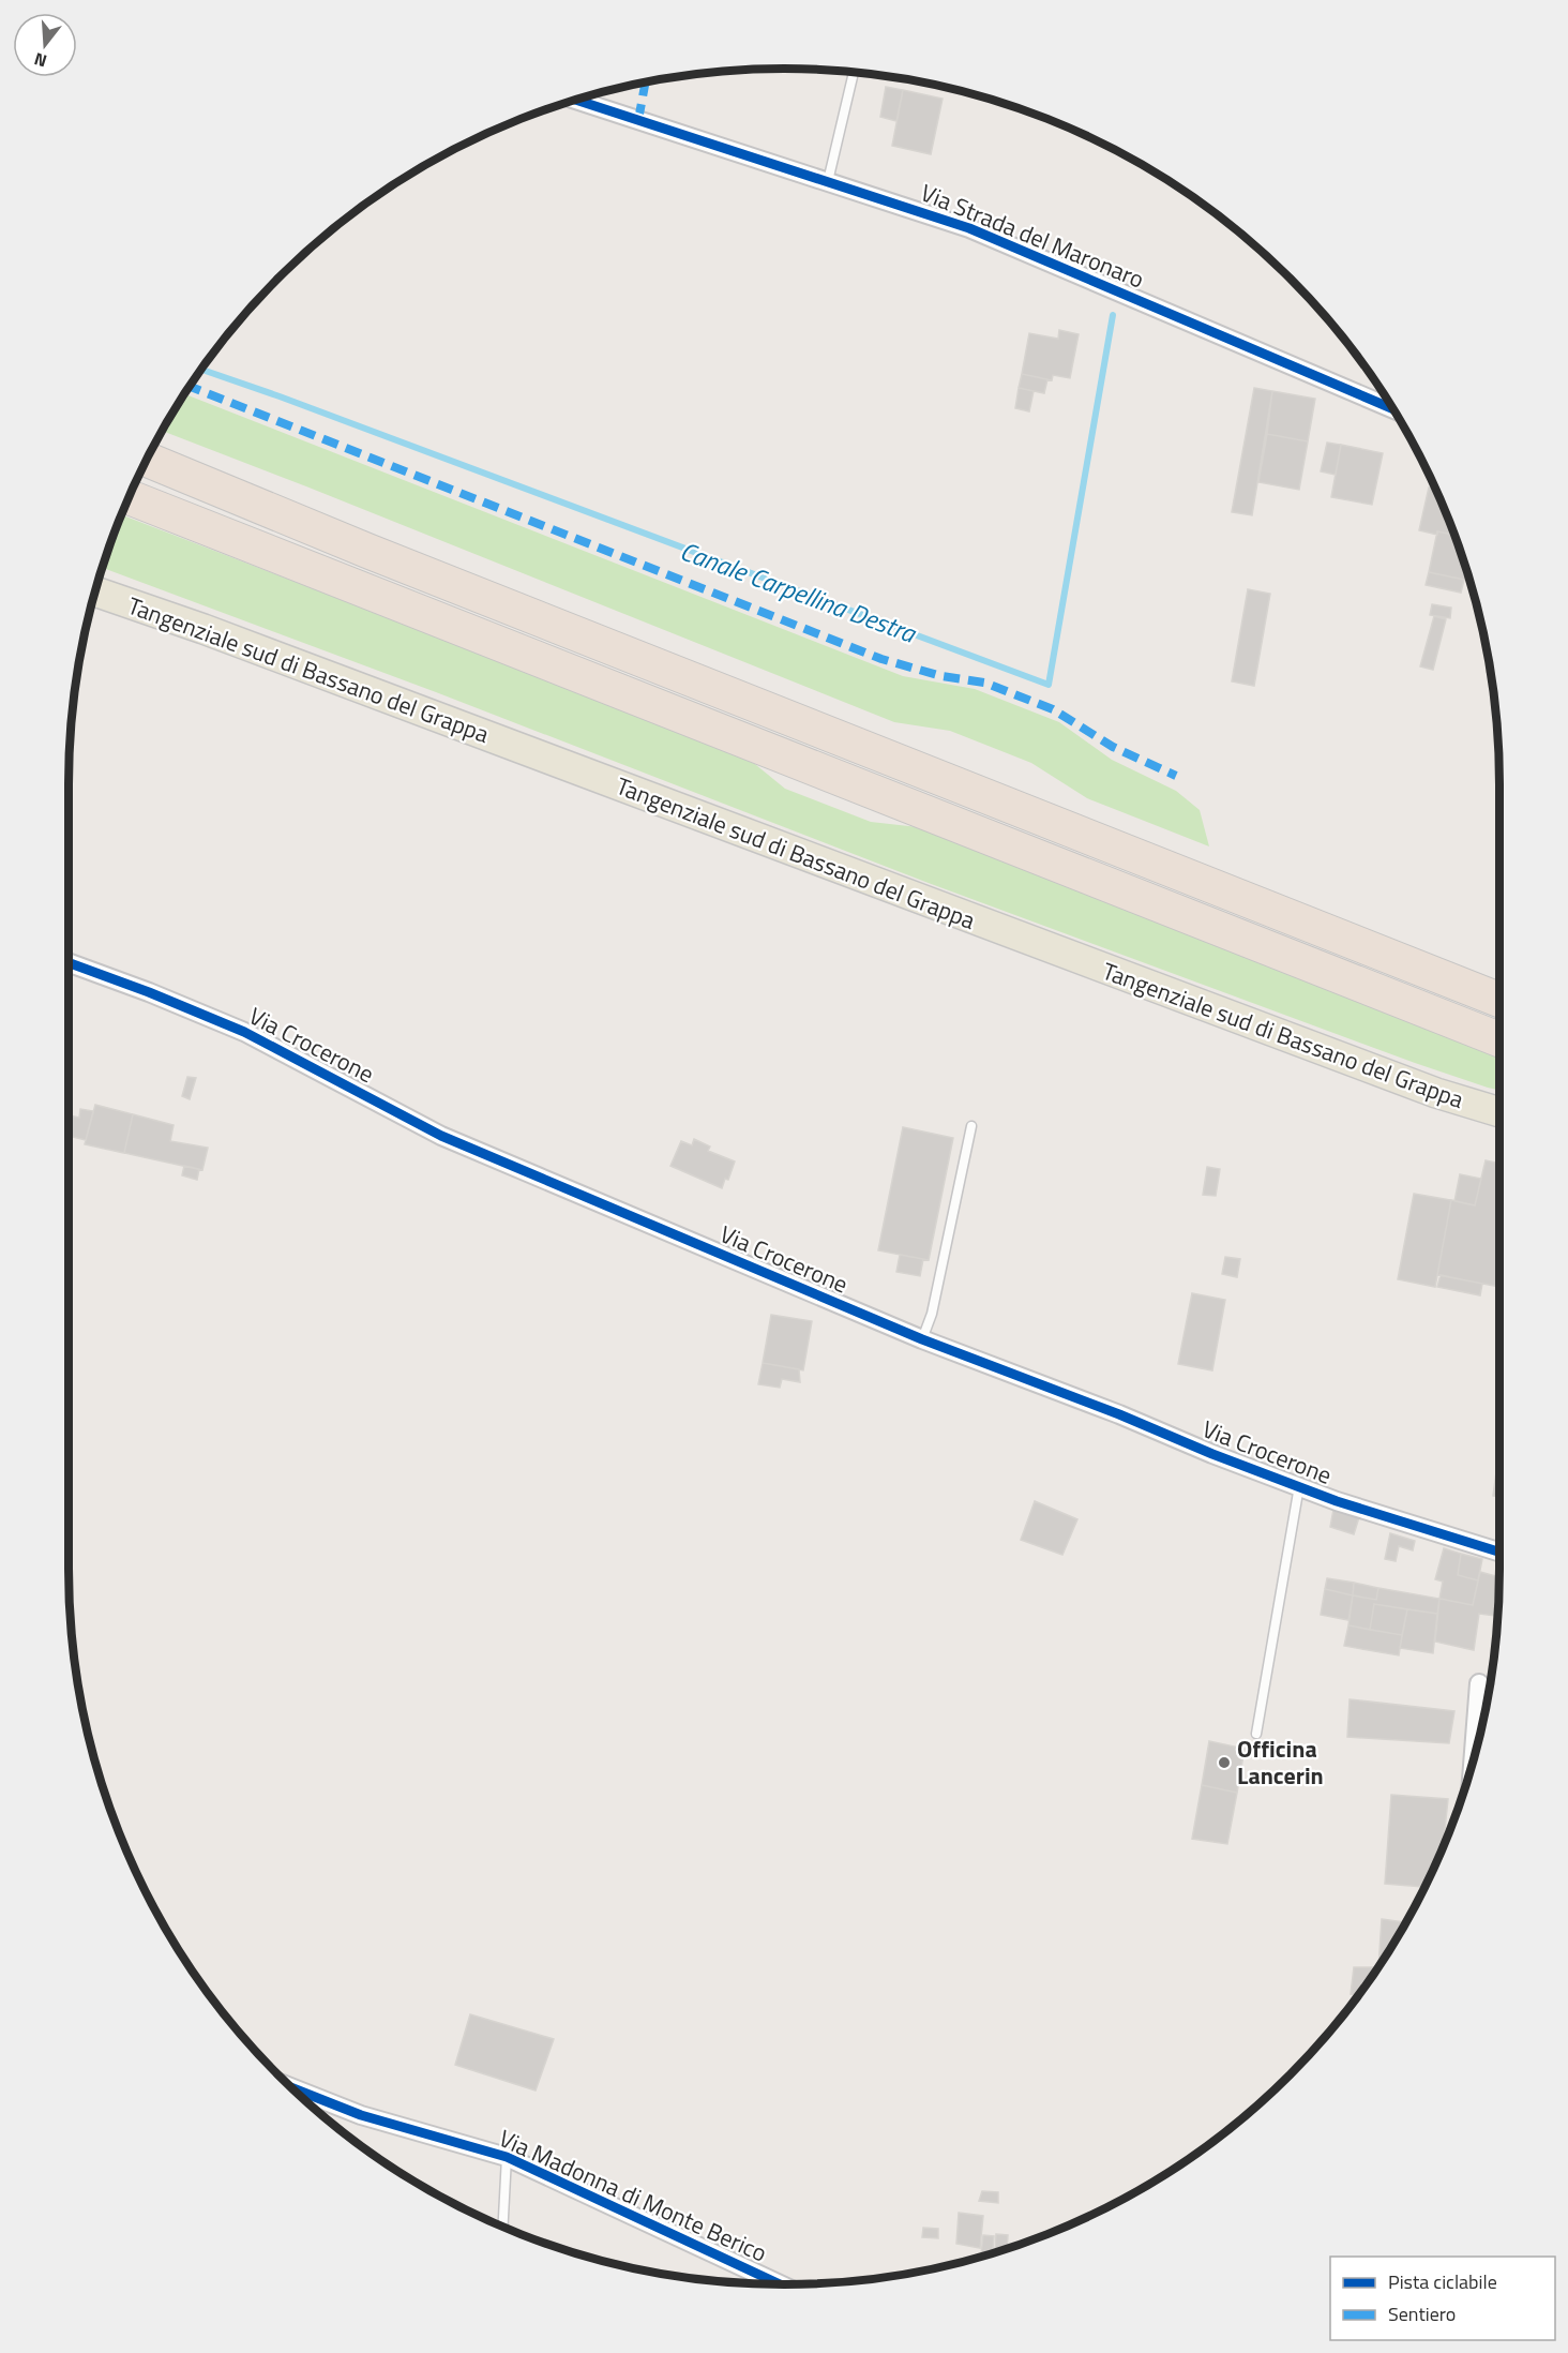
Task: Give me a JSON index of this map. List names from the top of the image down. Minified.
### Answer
{"streets":{"main road":["Tangenziale sud di Bassano del Grappa"],"street":["Via Strada del Maronaro","Via Crocerone","Via Madonna di Monte Berico"]},"water":["Canale Carpellina Destra"],"places":["Officina Lancerin"],"legend":["Pista ciclabile","Sentiero"],"north":"bottom"}
